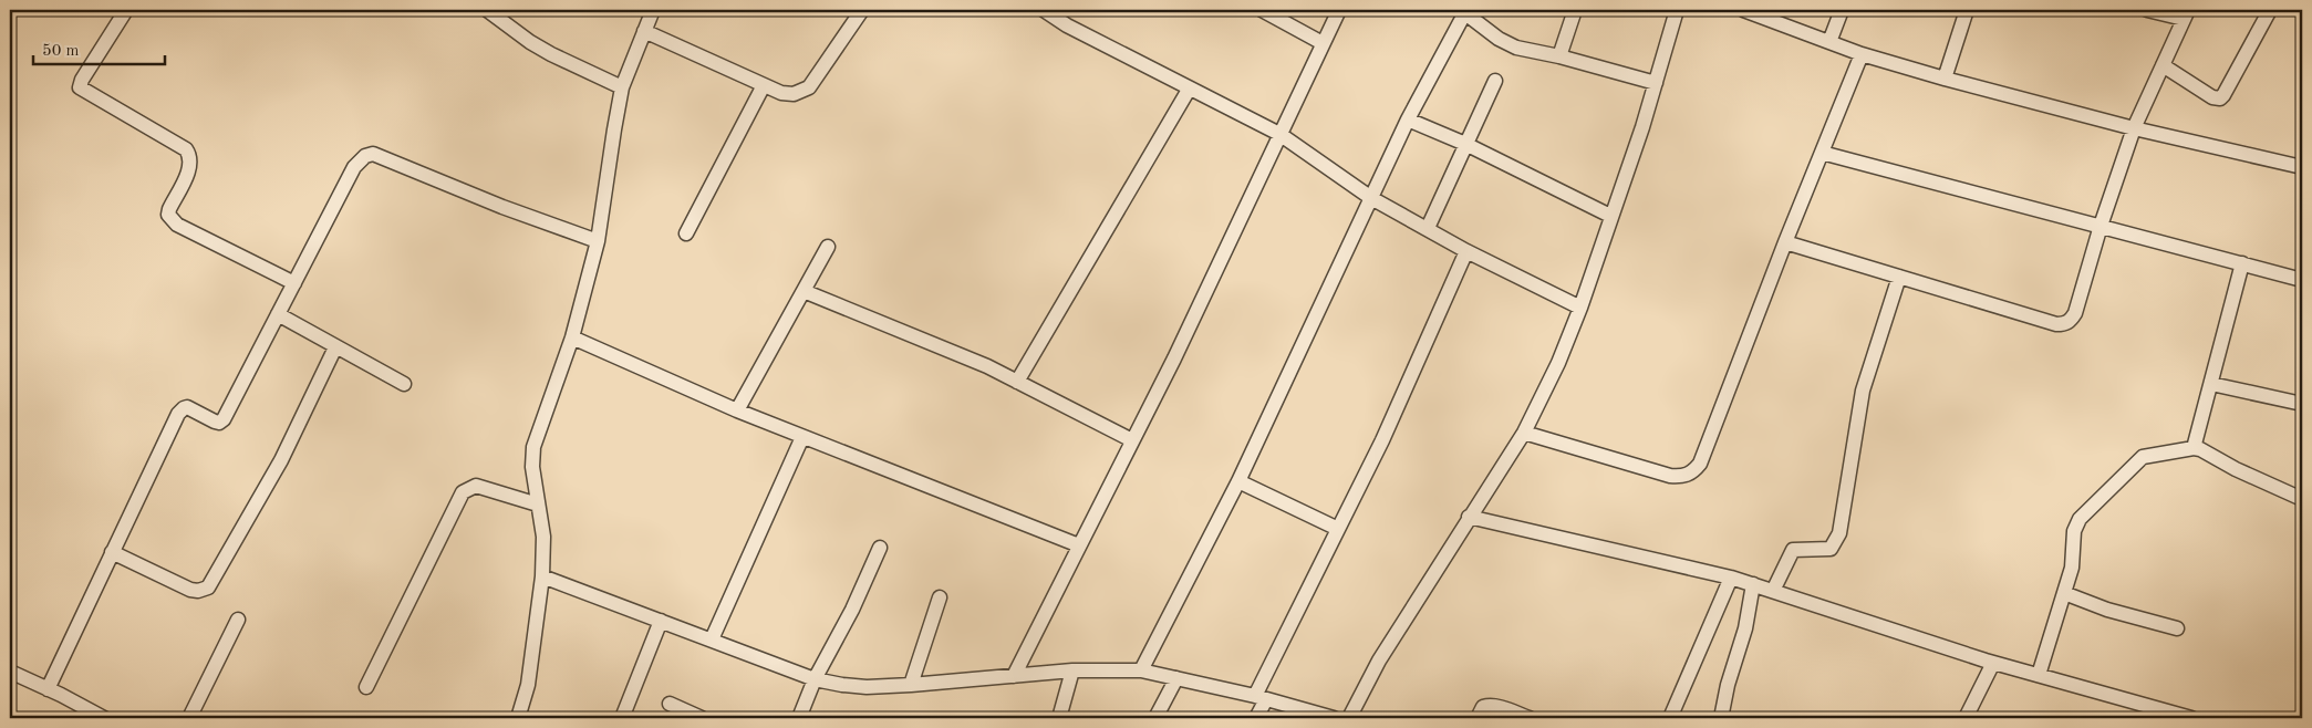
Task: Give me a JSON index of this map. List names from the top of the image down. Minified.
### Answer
{"scale_bar":"50 m"}
